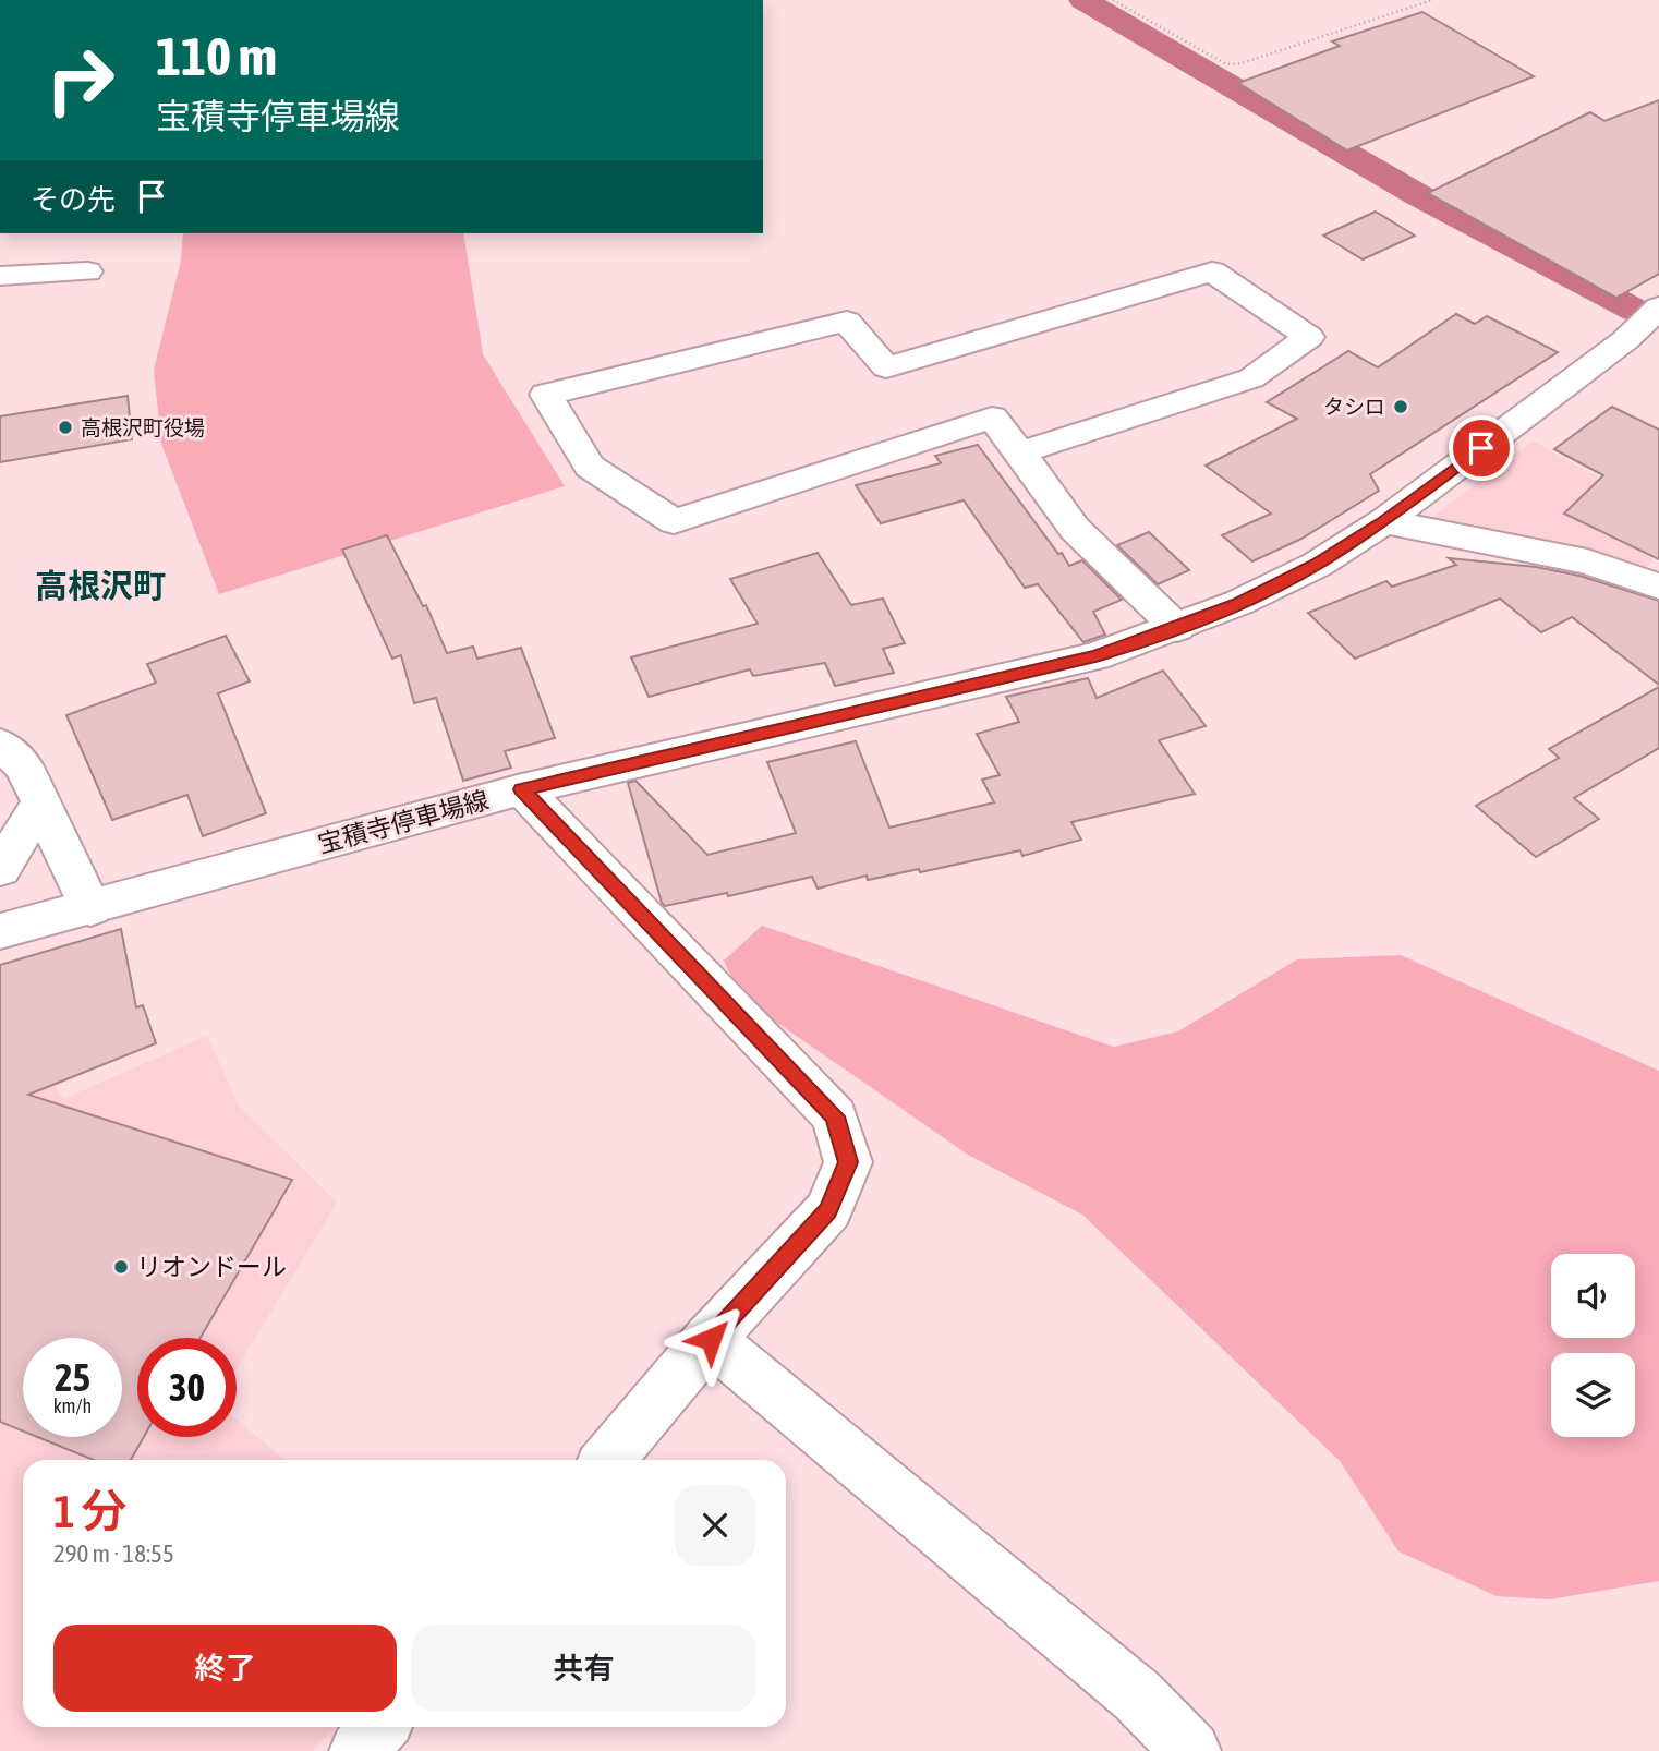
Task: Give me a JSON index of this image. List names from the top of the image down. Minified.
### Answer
{"streets":{"street":["宝積寺停車場線"]},"districts":["高根沢町"],"places":["タシロ","高根沢町役場","リオンドール"],"page":{"turn":["110 m","宝積寺停車場線"],"then":"その先","speed":"25 km/h","limit":"30","heading":["1 分","290 m · 18:55"],"buttons":["終了","共有"]}}
